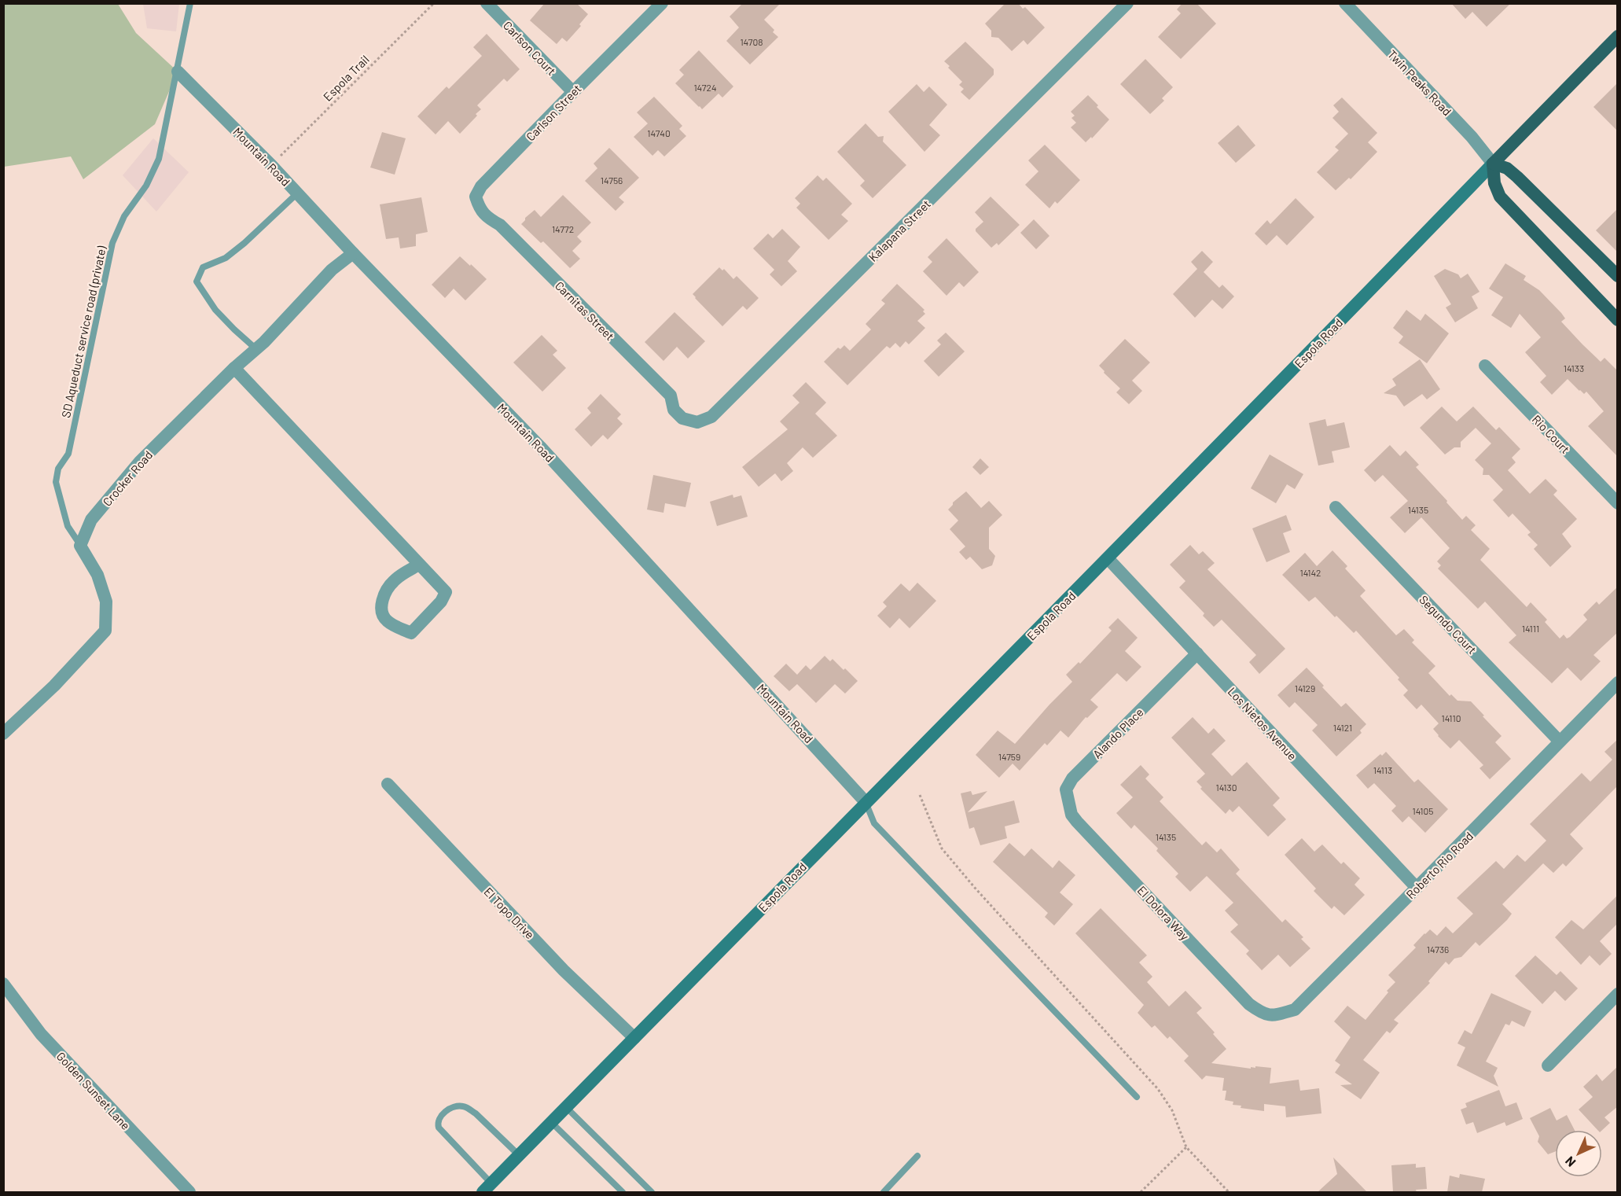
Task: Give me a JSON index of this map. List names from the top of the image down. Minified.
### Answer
{"streets":{"main road":["Twin Peaks Road","Espola Road"],"street":["Carlson Court","Carlson Street","Mountain Road","Kalapana Street","Carnitas Street","Rio Court","Crocker Road","Segundo Court","Los Nietos Avenue","Alando Place","Roberto Rio Road","El Topo Drive","El Dolora Way","Golden Sunset Lane"],"lane":["SD Aqueduct service road (private)"],"path":["Espola Trail"]},"crossings":[["Carlson Court","Carlson Street"],["Espola Trail","Mountain Road"],["Twin Peaks Road","Espola Road"],["Carlson Street","Carnitas Street"],["Mountain Road","SD Aqueduct service road (private)"],["Mountain Road","Espola Road"],["Mountain Road","Crocker Road"],["Kalapana Street","Carnitas Street"],["SD Aqueduct service road (private)","Crocker Road"],["Espola Road","Los Nietos Avenue"],["Espola Road","El Topo Drive"],["Segundo Court","Roberto Rio Road"],["Los Nietos Avenue","Alando Place"],["Los Nietos Avenue","Roberto Rio Road"],["Alando Place","El Dolora Way"],["Roberto Rio Road","El Dolora Way"]],"house_numbers":["14708","14724","14740","14756","14772","14133","14135","14142","14111","14129","14110","14121","14759","14113","14130","14105","14135","14736"],"north":"bottom left"}
